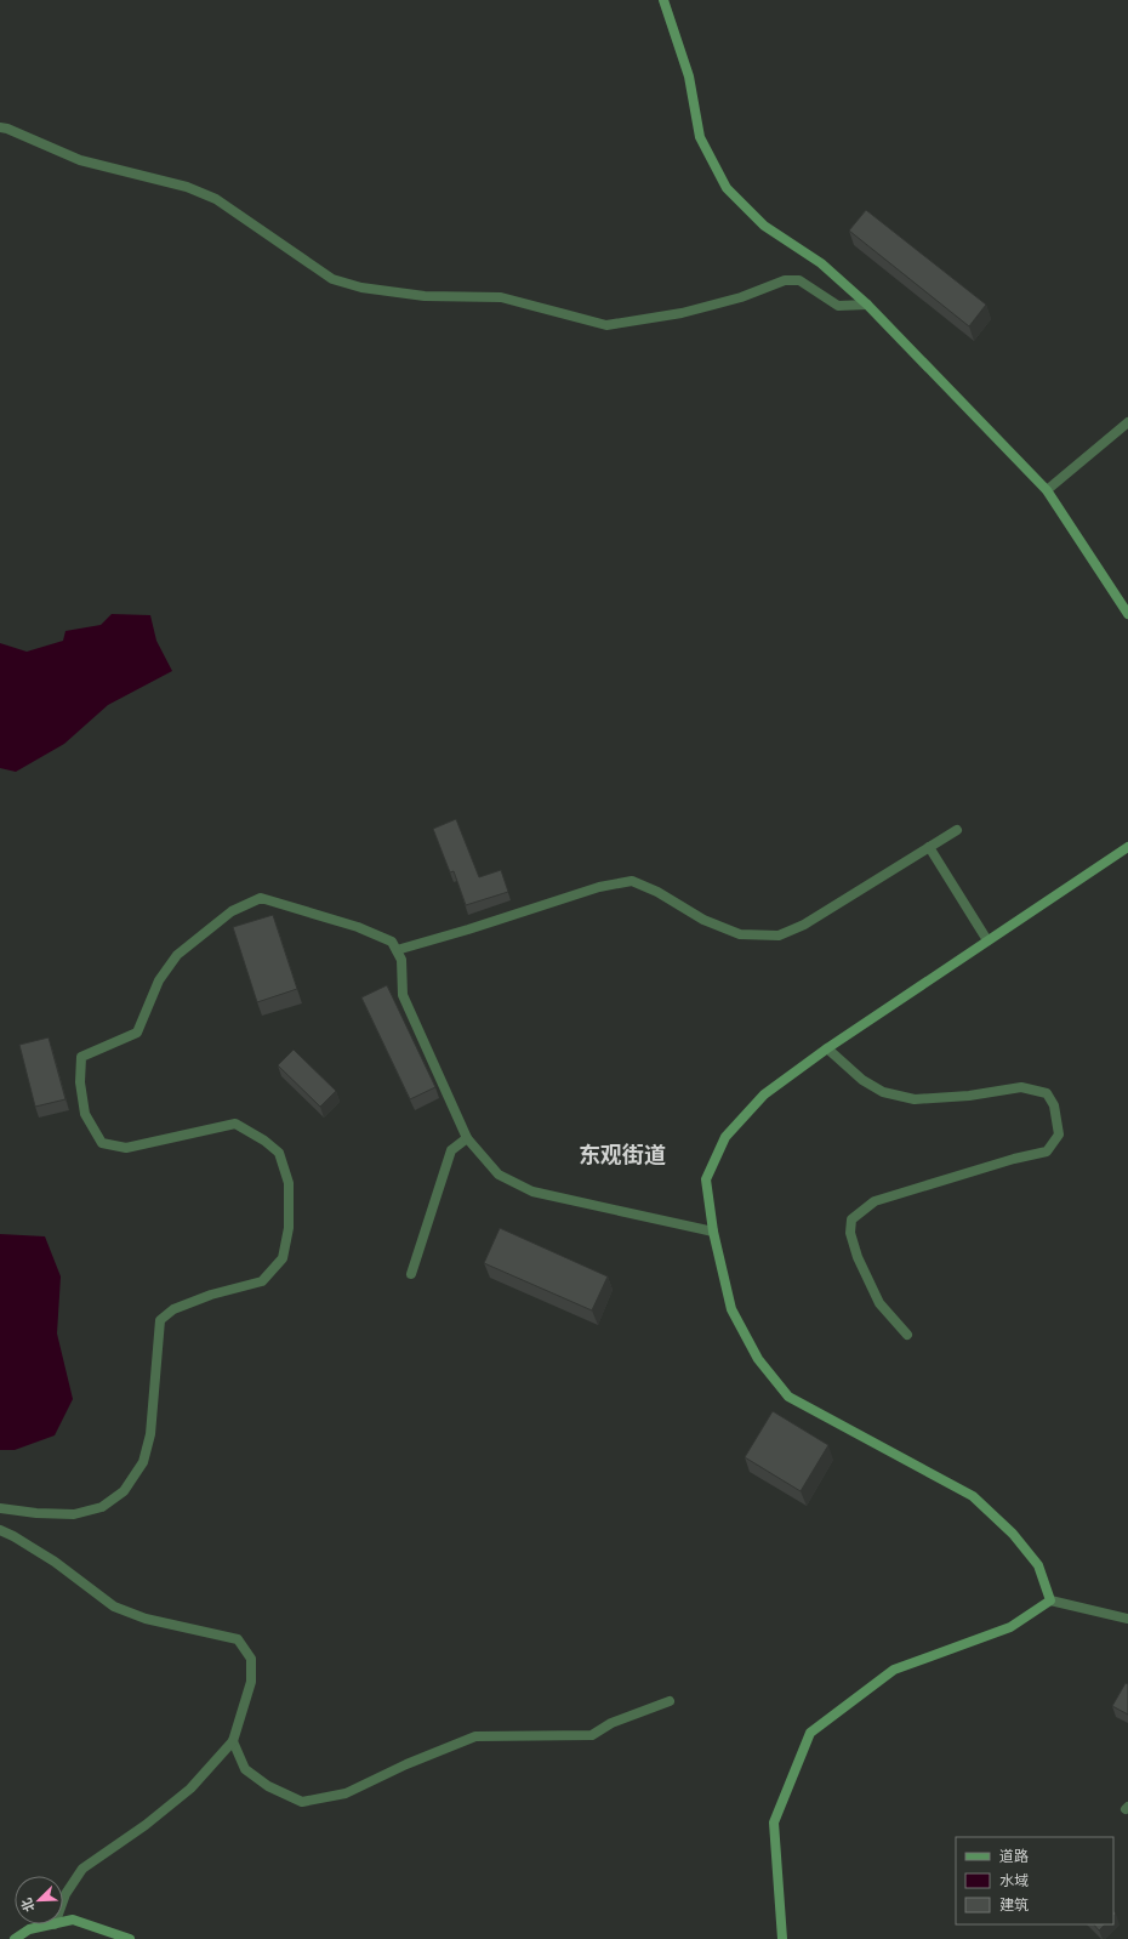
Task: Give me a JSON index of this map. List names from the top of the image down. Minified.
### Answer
{"districts":["东观街道"],"legend":["道路","水域","建筑"],"north":"bottom left"}
